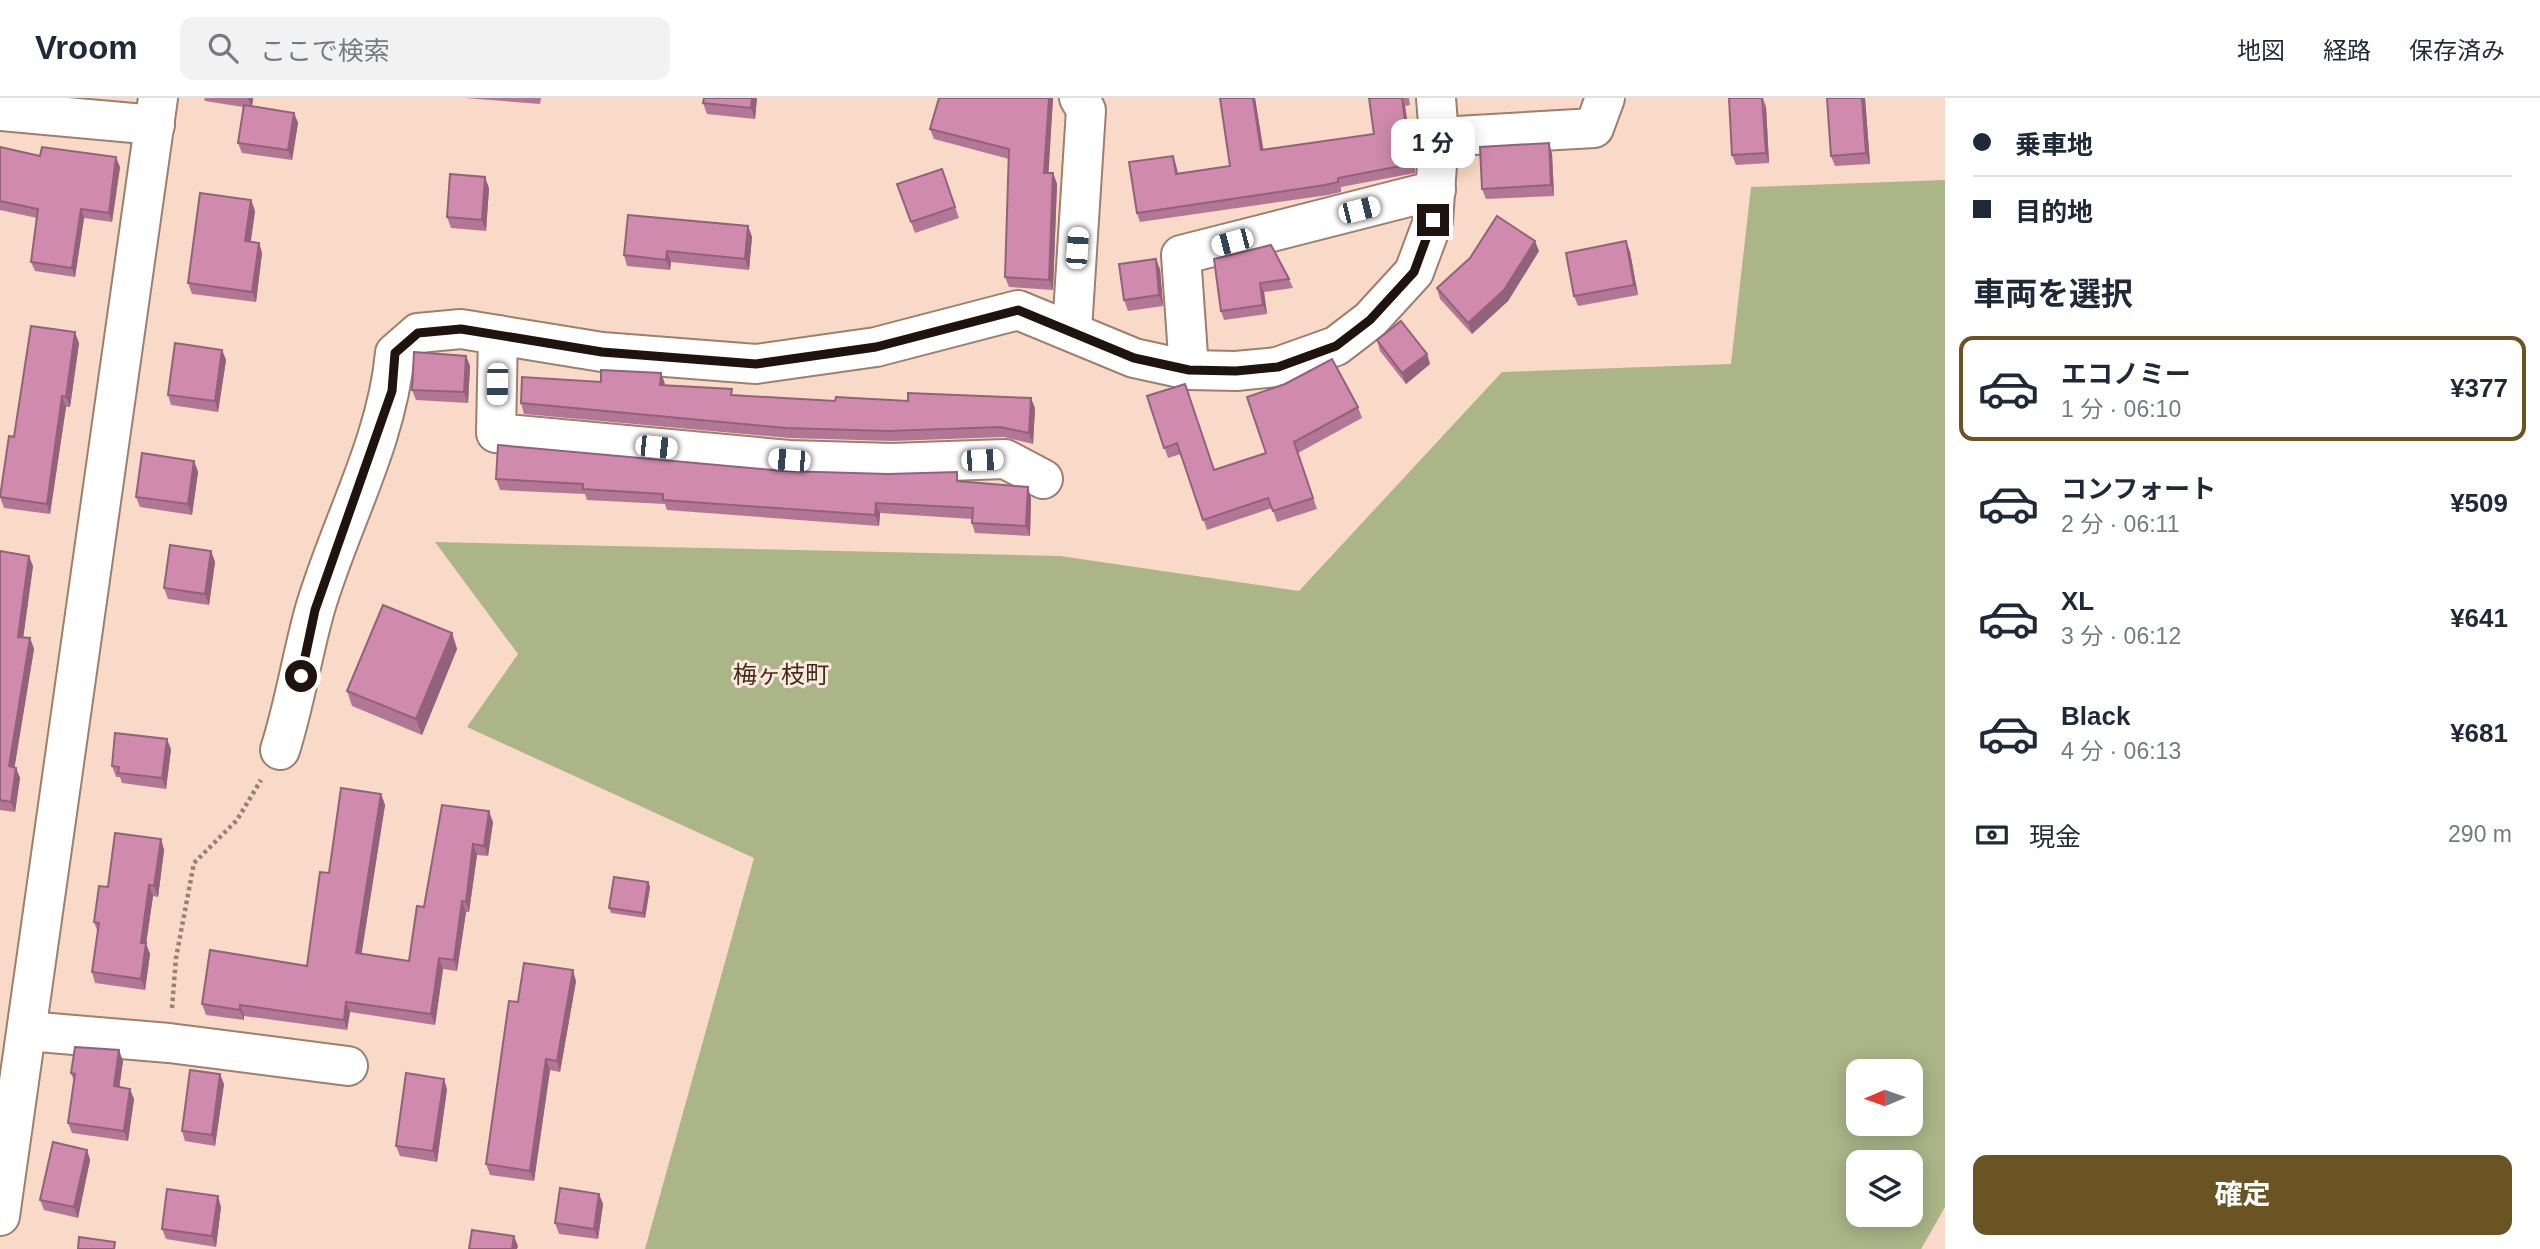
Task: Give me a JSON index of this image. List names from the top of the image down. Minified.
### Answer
{"districts":["梅ヶ枝町"],"north":"left","page":{"header":"Vroom","search":"ここで検索","nav":["地図","経路","保存済み"],"banner":["乗車地","目的地"],"bubble":"1 分","heading":"車両を選択","list":[{"name":"エコノミー","note":"1 分 · 06:10","value":"¥377"},{"name":"コンフォート","note":"2 分 · 06:11","value":"¥509"},{"name":"XL","note":"3 分 · 06:12","value":"¥641"},{"name":"Black","note":"4 分 · 06:13","value":"¥681"}],"pay":["現金","290 m"],"buttons":"確定"}}
